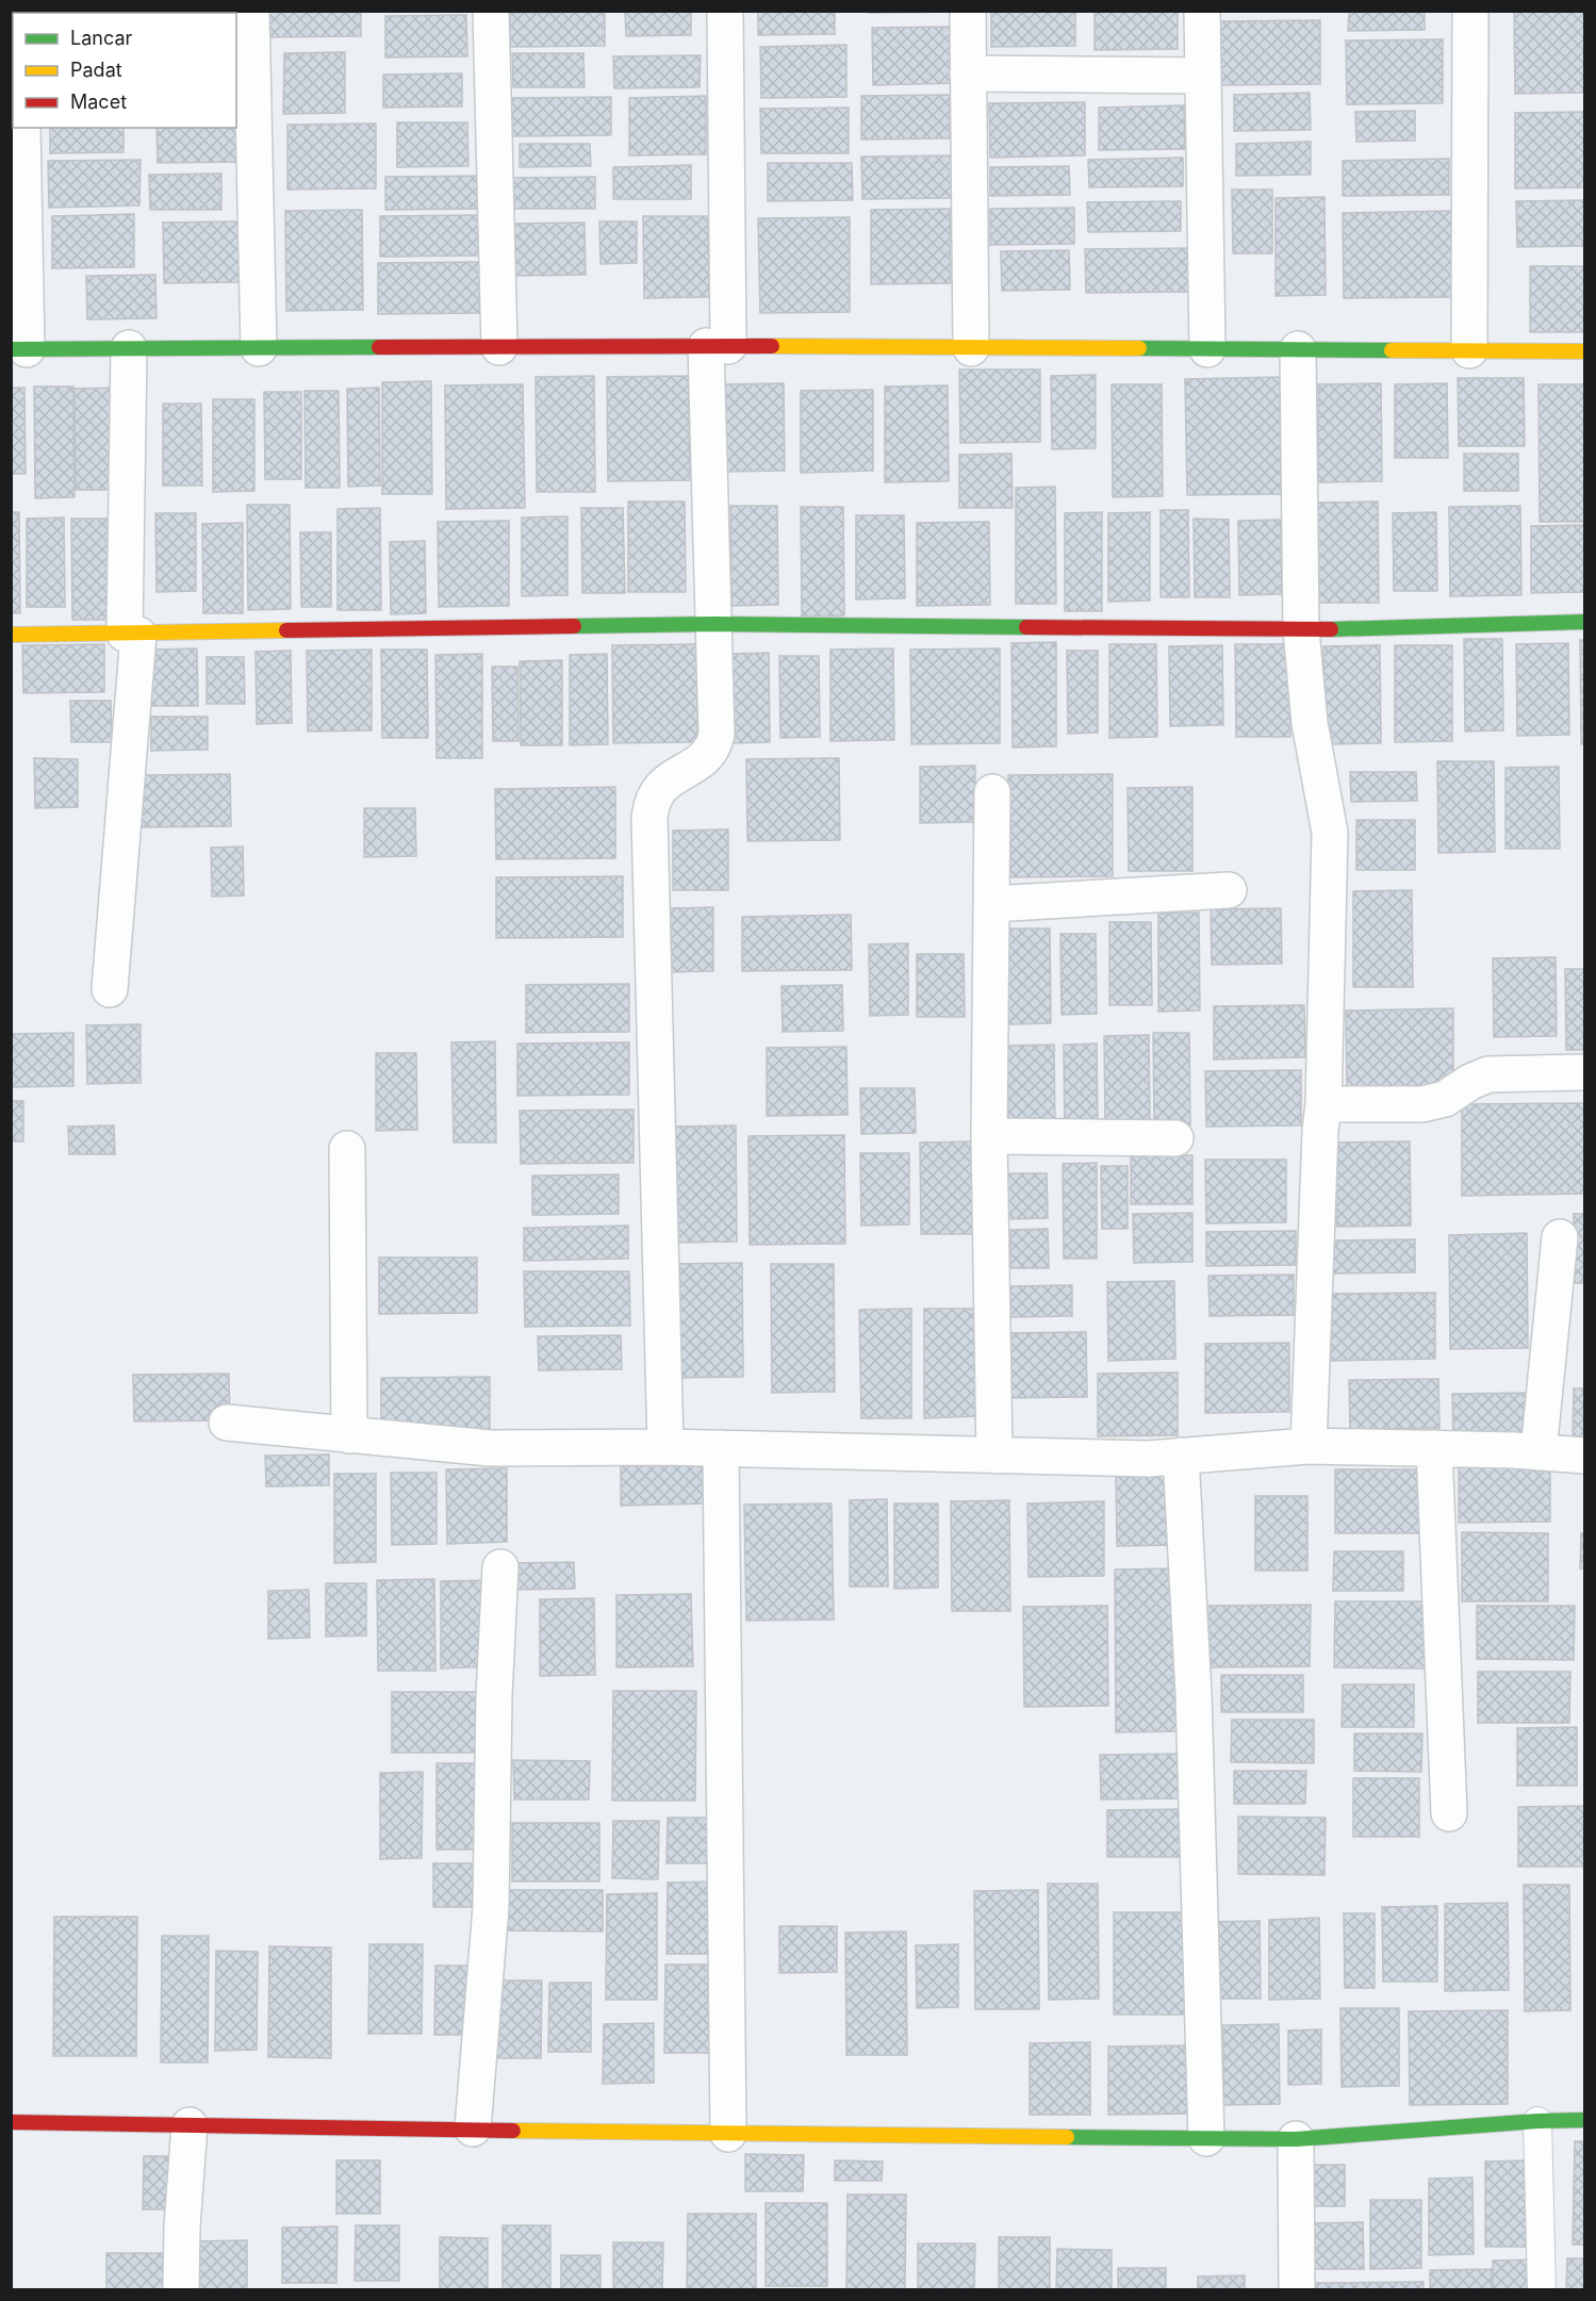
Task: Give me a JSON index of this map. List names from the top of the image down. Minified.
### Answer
{"legend":["Lancar","Padat","Macet"]}
